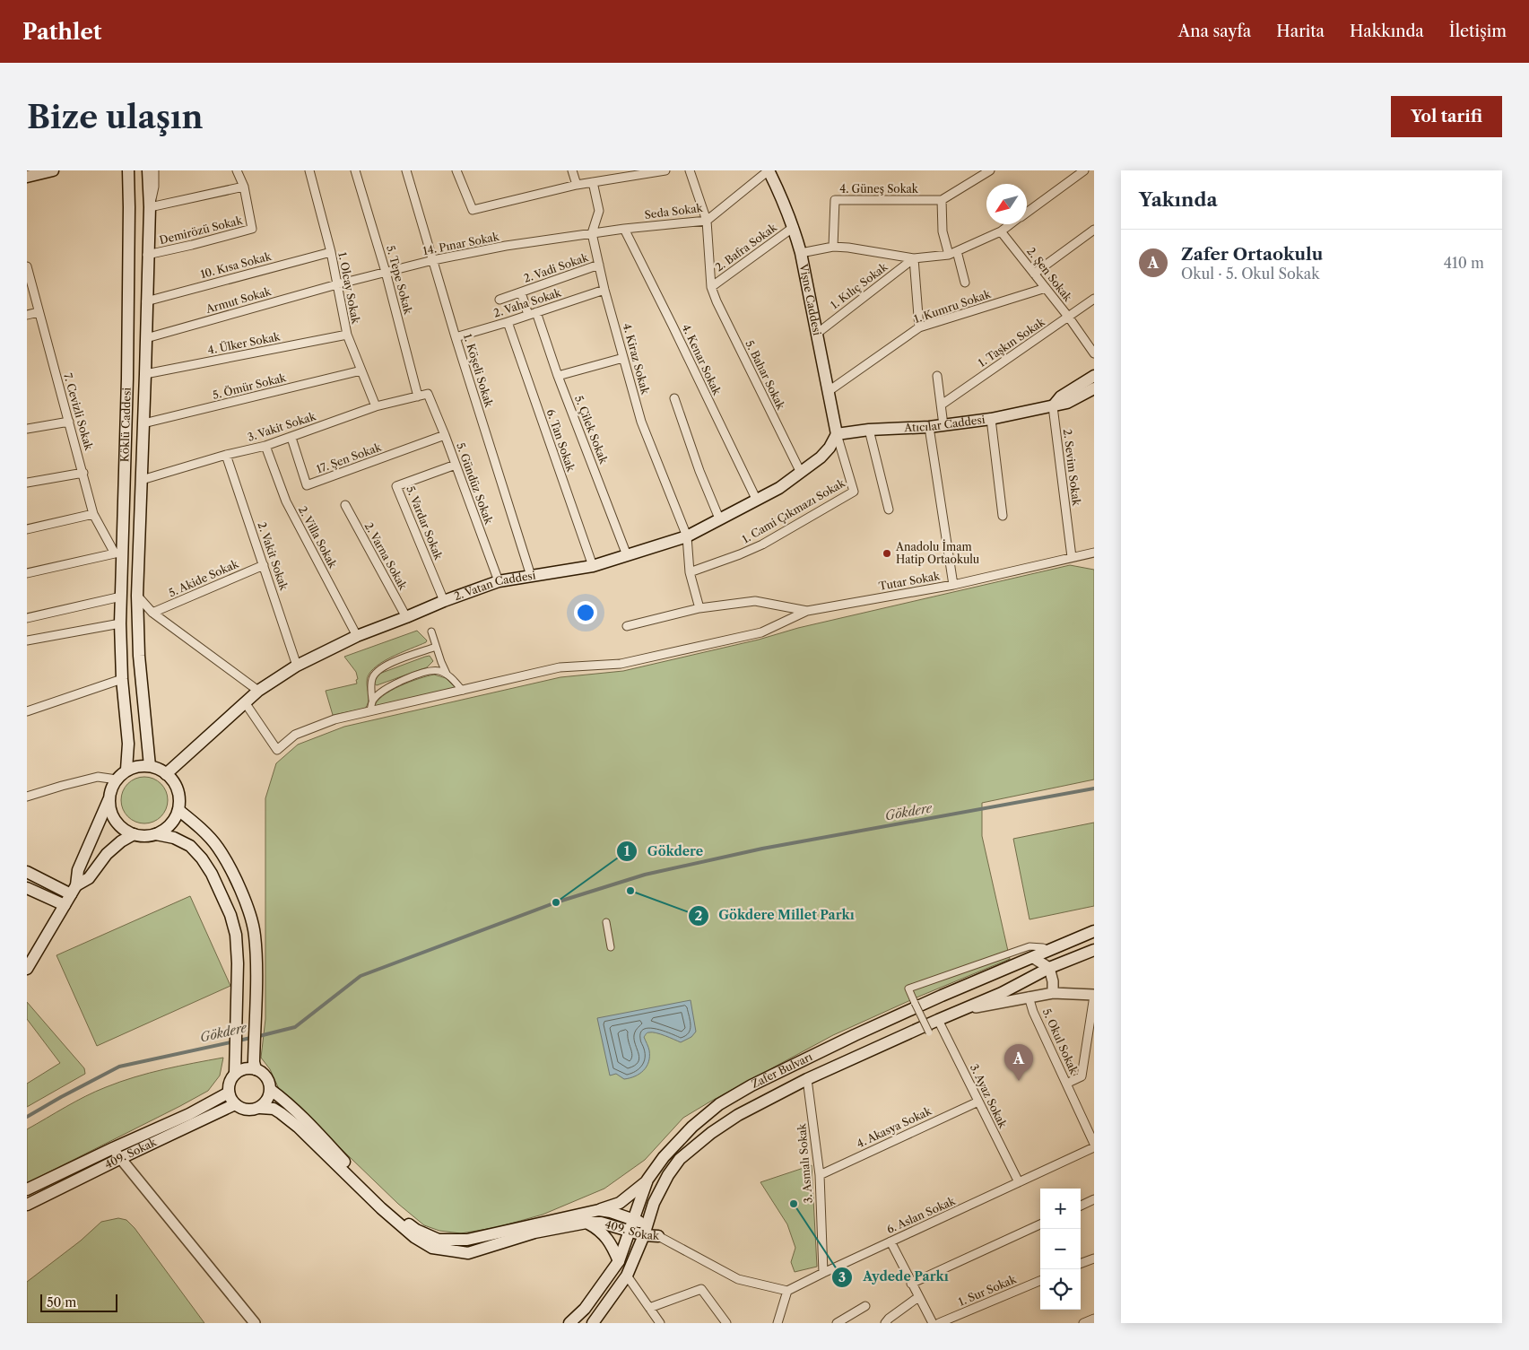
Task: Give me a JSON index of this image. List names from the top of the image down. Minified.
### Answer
{"streets":{"main road":["Vişne Caddesi","Atıcılar Caddesi","Köklü Caddesi","2. Vatan Caddesi","Zafer Bulvarı","409. Sokak"],"street":["4. Güneş Sokak","Seda Sokak","Demirözü Sokak","14. Pınar Sokak","2. Bafra Sokak","10. Kısa Sokak","2. Vadi Sokak","2. Şen Sokak","5. Tepe Sokak","1. Kılıç Sokak","1. Olcay Sokak","Armut Sokak","2. Vaha Sokak","1. Kumru Sokak","1. Taşkın Sokak","4. Ülker Sokak","4. Kiraz Sokak","4. Kenar Sokak","1. Köşeli Sokak","5. Bahar Sokak","5. Ömür Sokak","7. Cevizli Sokak","3. Vakit Sokak","5. Çilek Sokak","6. Tan Sokak","17. Şen Sokak","2. Sevim Sokak","5. Gündüz Sokak","1. Cami Çıkmazı Sokak","5. Vardar Sokak","2. Villa Sokak","2. Vakit Sokak","2. Varna Sokak","5. Akide Sokak","Tutar Sokak","5. Okul Sokak","3. Ayaz Sokak","4. Akasya Sokak","3. Asmalı Sokak","6. Aslan Sokak","1. Sur Sokak"]},"crossings":[["Seda Sokak","14. Pınar Sokak"],["Seda Sokak","Vişne Caddesi"],["Seda Sokak","4. Kiraz Sokak"],["Seda Sokak","4. Kenar Sokak"],["Seda Sokak","5. Bahar Sokak"],["Demirözü Sokak","Köklü Caddesi"],["14. Pınar Sokak","5. Tepe Sokak"],["14. Pınar Sokak","1. Olcay Sokak"],["14. Pınar Sokak","Armut Sokak"],["14. Pınar Sokak","4. Kiraz Sokak"],["14. Pınar Sokak","1. Köşeli Sokak"],["2. Bafra Sokak","Vişne Caddesi"],["2. Bafra Sokak","5. Bahar Sokak"],["10. Kısa Sokak","1. Olcay Sokak"],["10. Kısa Sokak","Köklü Caddesi"],["2. Vadi Sokak","2. Vaha Sokak"],["2. Vadi Sokak","4. Kiraz Sokak"],["2. Vadi Sokak","5. Çilek Sokak"],["2. Şen Sokak","1. Kumru Sokak"],["2. Şen Sokak","1. Taşkın Sokak"],["5. Tepe Sokak","3. Vakit Sokak"],["1. Kılıç Sokak","Vişne Caddesi"],["1. Olcay Sokak","Armut Sokak"],["1. Olcay Sokak","4. Ülker Sokak"],["1. Olcay Sokak","5. Ömür Sokak"],["1. Olcay Sokak","3. Vakit Sokak"],["Vişne Caddesi","1. Kumru Sokak"],["Vişne Caddesi","Atıcılar Caddesi"],["Vişne Caddesi","1. Cami Çıkmazı Sokak"],["Vişne Caddesi","2. Vatan Caddesi"],["Armut Sokak","Köklü Caddesi"],["2. Vaha Sokak","4. Kiraz Sokak"],["2. Vaha Sokak","1. Köşeli Sokak"],["2. Vaha Sokak","5. Çilek Sokak"],["2. Vaha Sokak","6. Tan Sokak"],["4. Ülker Sokak","Köklü Caddesi"],["4. Kiraz Sokak","1. Cami Çıkmazı Sokak"],["4. Kiraz Sokak","2. Vatan Caddesi"],["4. Kenar Sokak","2. Vatan Caddesi"],["1. Köşeli Sokak","2. Vatan Caddesi"],["5. Bahar Sokak","2. Vatan Caddesi"],["5. Ömür Sokak","Köklü Caddesi"],["7. Cevizli Sokak","Köklü Caddesi"],["Atıcılar Caddesi","2. Sevim Sokak"],["Atıcılar Caddesi","1. Cami Çıkmazı Sokak"],["Atıcılar Caddesi","2. Vatan Caddesi"],["Köklü Caddesi","3. Vakit Sokak"],["Köklü Caddesi","2. Vatan Caddesi"],["3. Vakit Sokak","17. Şen Sokak"],["3. Vakit Sokak","5. Gündüz Sokak"],["3. Vakit Sokak","2. Villa Sokak"],["3. Vakit Sokak","2. Vakit Sokak"],["5. Çilek Sokak","2. Vatan Caddesi"],["6. Tan Sokak","2. Vatan Caddesi"],["17. Şen Sokak","5. Gündüz Sokak"],["2. Sevim Sokak","Tutar Sokak"],["5. Gündüz Sokak","5. Vardar Sokak"],["5. Gündüz Sokak","2. Vatan Caddesi"],["1. Cami Çıkmazı Sokak","2. Vatan Caddesi"],["5. Vardar Sokak","2. Vatan Caddesi"],["2. Villa Sokak","2. Vatan Caddesi"],["2. Vakit Sokak","5. Akide Sokak"],["2. Vakit Sokak","2. Vatan Caddesi"],["2. Varna Sokak","2. Vatan Caddesi"],["5. Okul Sokak","6. Aslan Sokak"],["Zafer Bulvarı","3. Ayaz Sokak"],["Zafer Bulvarı","409. Sokak"],["Zafer Bulvarı","3. Asmalı Sokak"],["3. Ayaz Sokak","4. Akasya Sokak"],["3. Ayaz Sokak","6. Aslan Sokak"],["4. Akasya Sokak","3. Asmalı Sokak"],["3. Asmalı Sokak","6. Aslan Sokak"]],"water":["Gökdere"],"places":["Anadolu İmam Hatip Ortaokulu","Gökdere Millet Parkı","Gökdere","Aydede Parkı"],"scale_bar":"50 m","north":"bottom left","page":{"header":"Pathlet","nav":["Ana sayfa","Harita","Hakkında","İletişim"],"buttons":"Yol tarifi","title":"Bize ulaşın","heading":"Yakında","list":[{"mark":"A","name":"Zafer Ortaokulu","note":"Okul · 5. Okul Sokak","value":"410 m"}],"pins":"A","map_buttons":["+","−"],"scale":"50 m"}}
